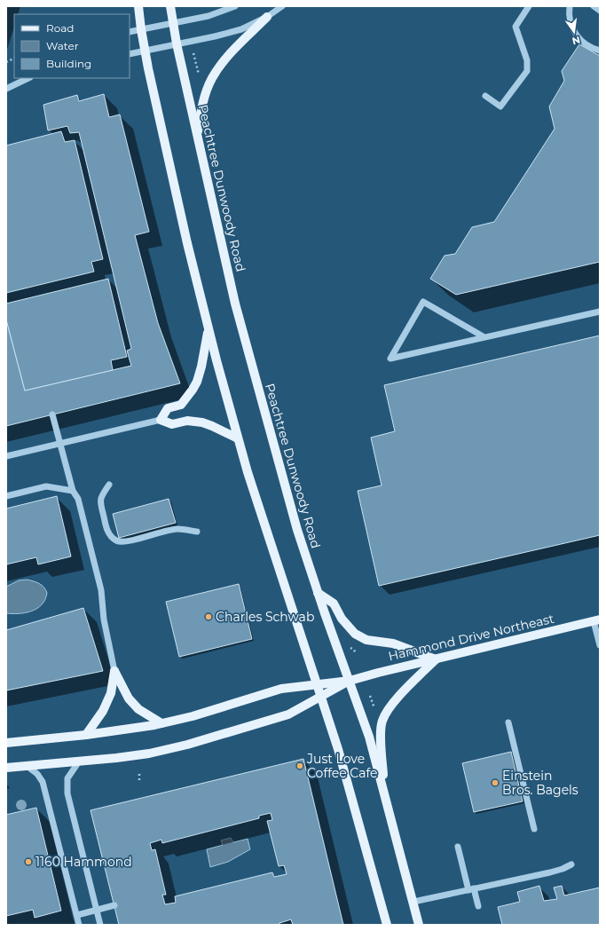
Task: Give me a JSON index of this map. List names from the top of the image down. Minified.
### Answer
{"streets":{"main road":["Peachtree Dunwoody Road","Hammond Drive Northeast"]},"crossings":[["Peachtree Dunwoody Road","Hammond Drive Northeast"]],"places":["Charles Schwab","Just Love Coffee Cafe","Einstein Bros. Bagels","1160 Hammond"],"legend":["Road","Water","Building"],"north":"bottom"}
